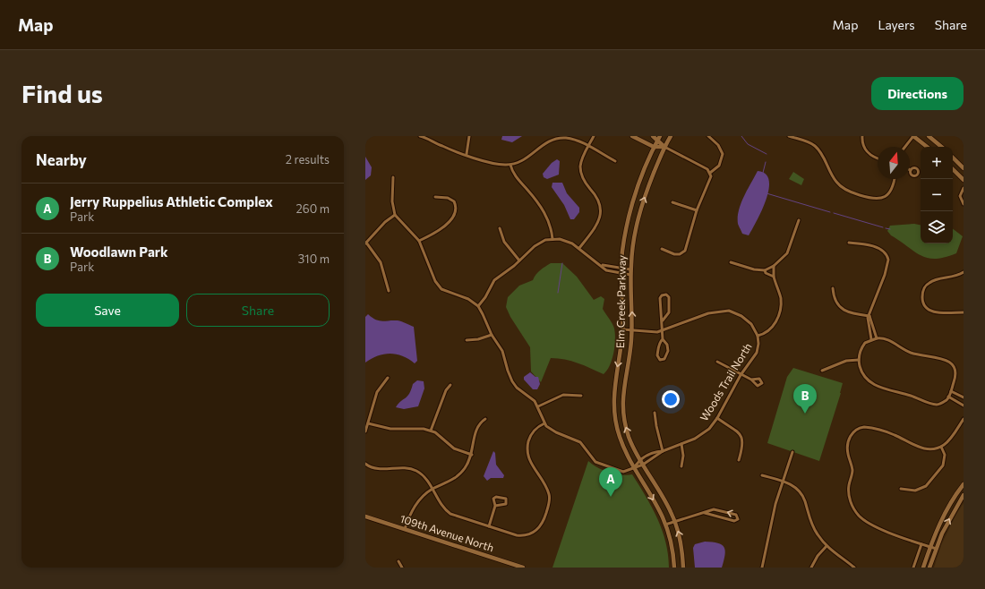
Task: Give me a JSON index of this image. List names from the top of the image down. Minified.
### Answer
{"streets":{"street":["Elm Creek Parkway","Woods Trail North","109th Avenue North"]},"crossings":[["Elm Creek Parkway","Woods Trail North"]],"north":"top","page":{"header":"Map","nav":["Map","Layers","Share"],"buttons":["Directions",["Save","Share"]],"title":"Find us","heading":["Nearby","2 results"],"map_buttons":["+","−"],"list":[{"mark":"A","name":"Jerry Ruppelius Athletic Complex","note":"Park","value":"260 m"},{"mark":"B","name":"Woodlawn Park","note":"Park","value":"310 m"}],"pins":["B","A"]}}
